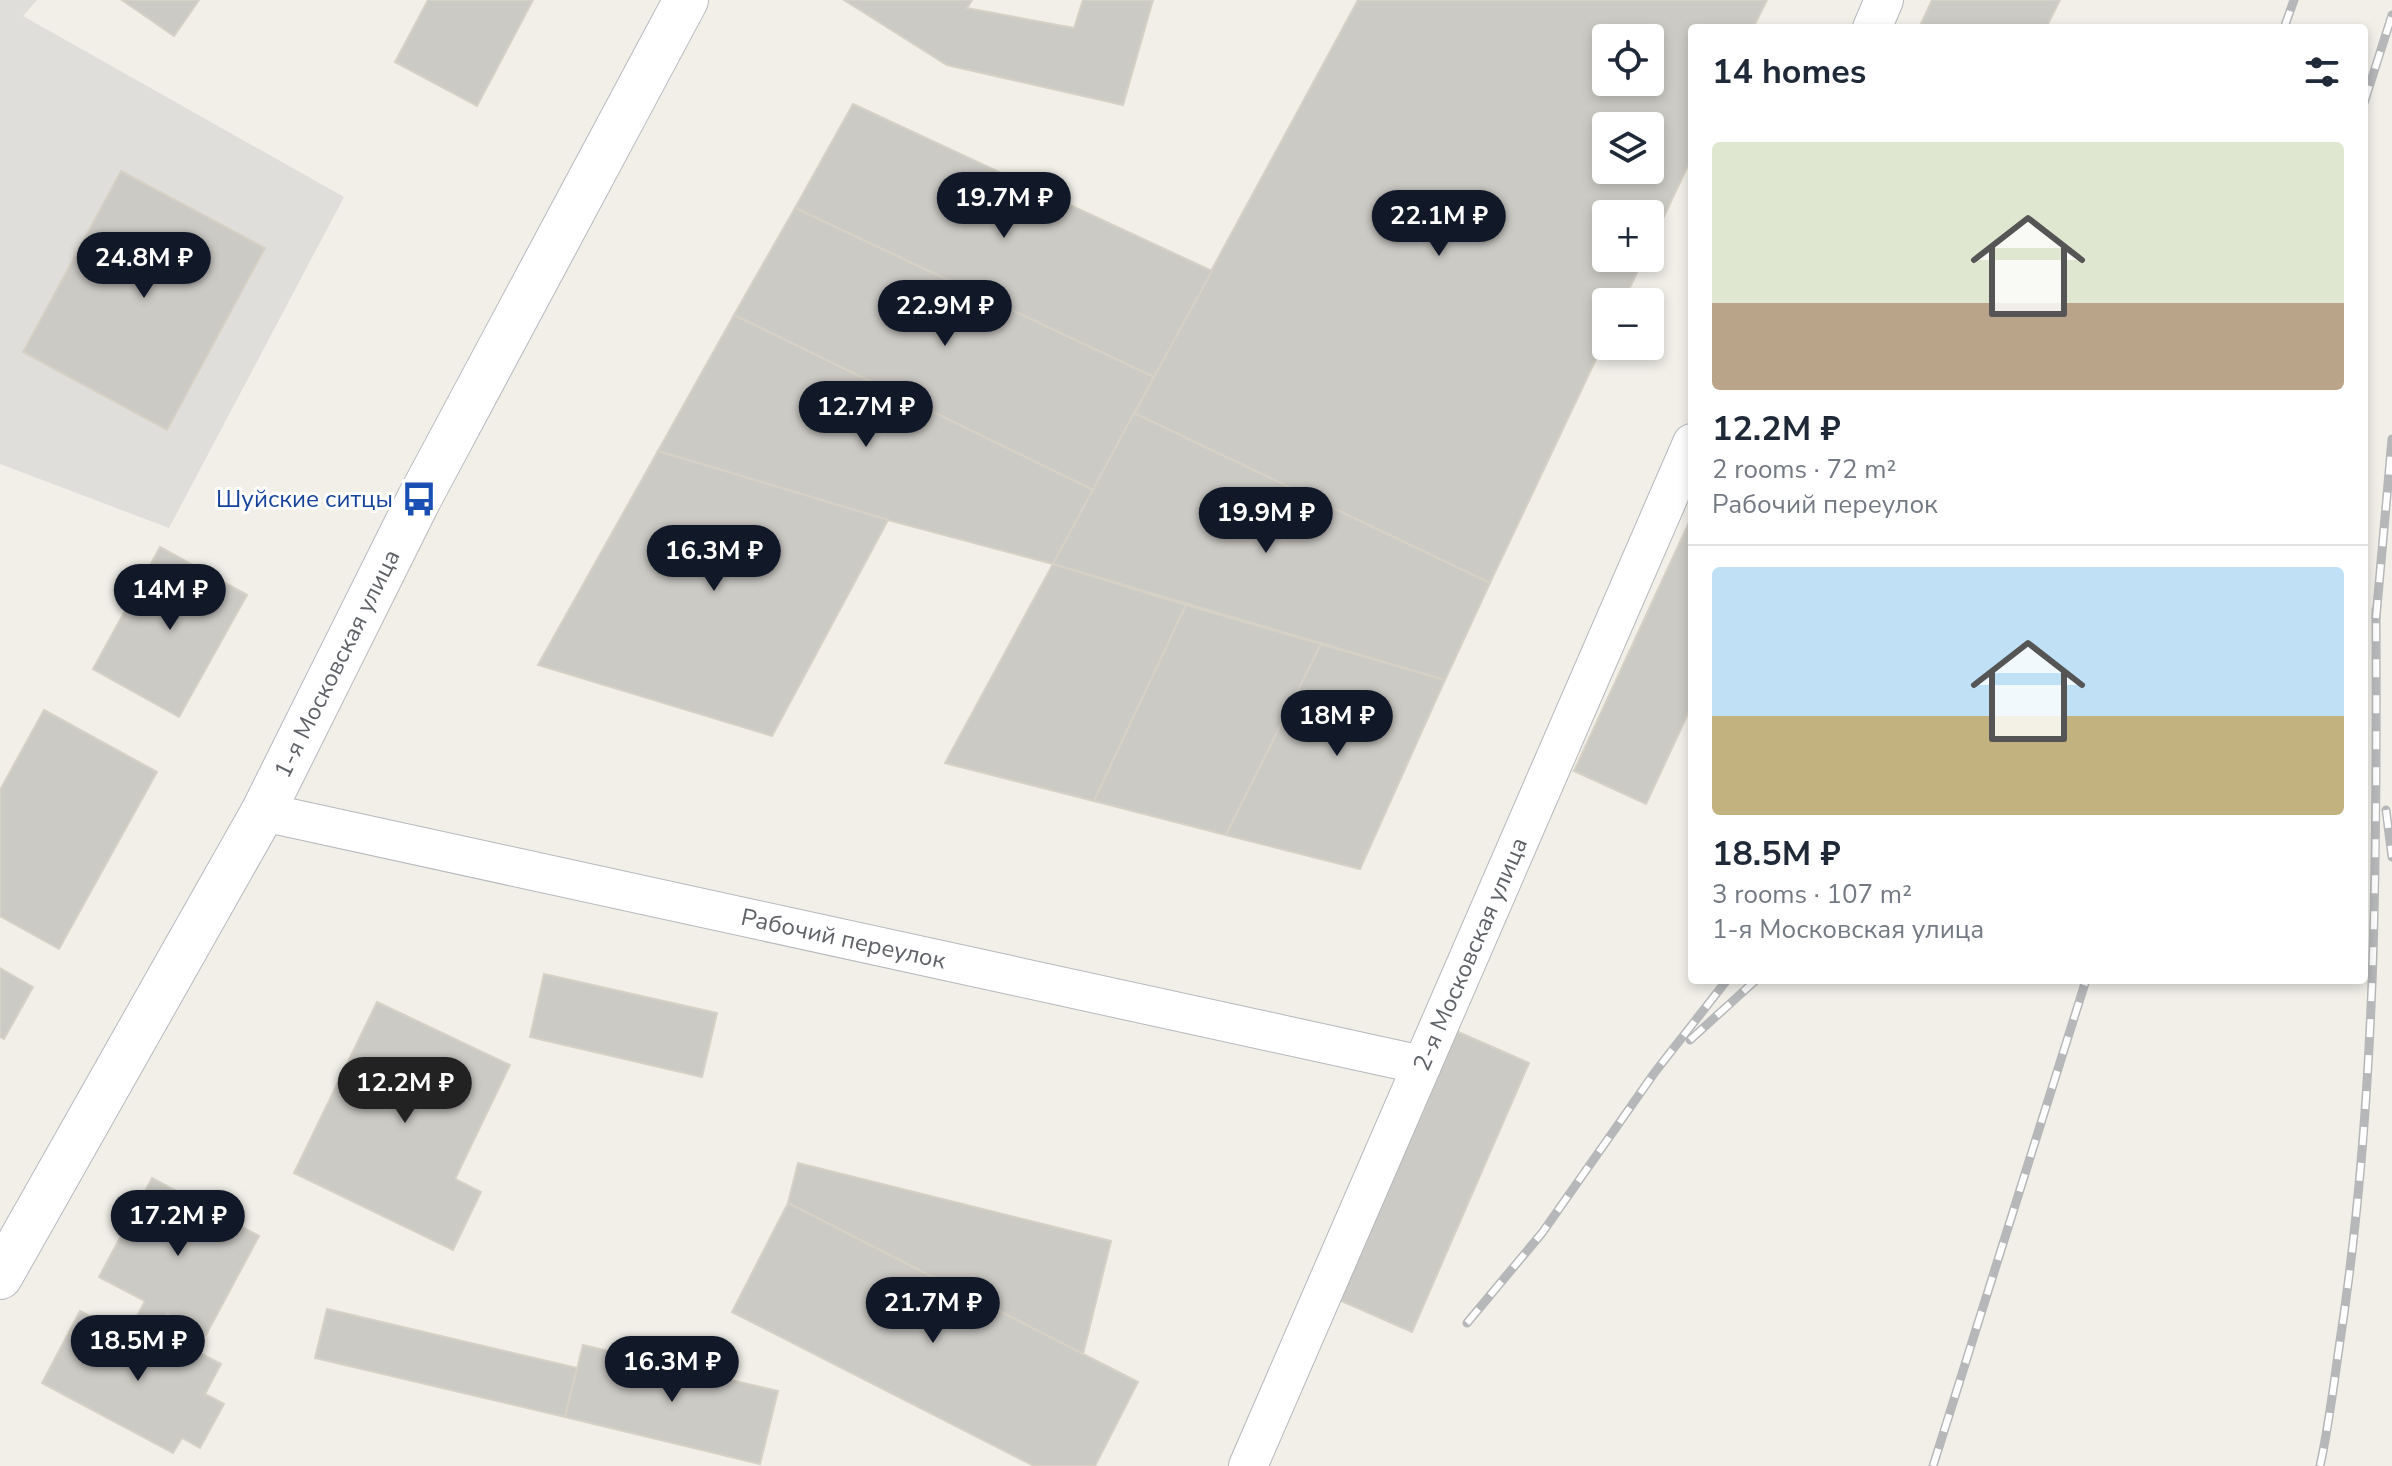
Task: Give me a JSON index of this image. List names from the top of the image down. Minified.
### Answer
{"streets":{"main road":["1-я Московская улица"],"street":["Рабочий переулок","2-я Московская улица"]},"crossings":[["1-я Московская улица","Рабочий переулок"],["Рабочий переулок","2-я Московская улица"]],"places":{"bus stop":["Шуйские ситцы"]},"page":{"map_buttons":["+","−"],"heading":"14 homes","list":[{"name":"12.2M ₽","note":"2 rooms · 72 m² · Рабочий переулок"},{"name":"18.5M ₽","note":"3 rooms · 107 m² · 1-я Московская улица"}],"price":["19.7M ₽","22.1M ₽","24.8M ₽","22.9M ₽","12.7M ₽","19.9M ₽","16.3M ₽","14M ₽","18M ₽","12.2M ₽","17.2M ₽","21.7M ₽","18.5M ₽","16.3M ₽"]}}
